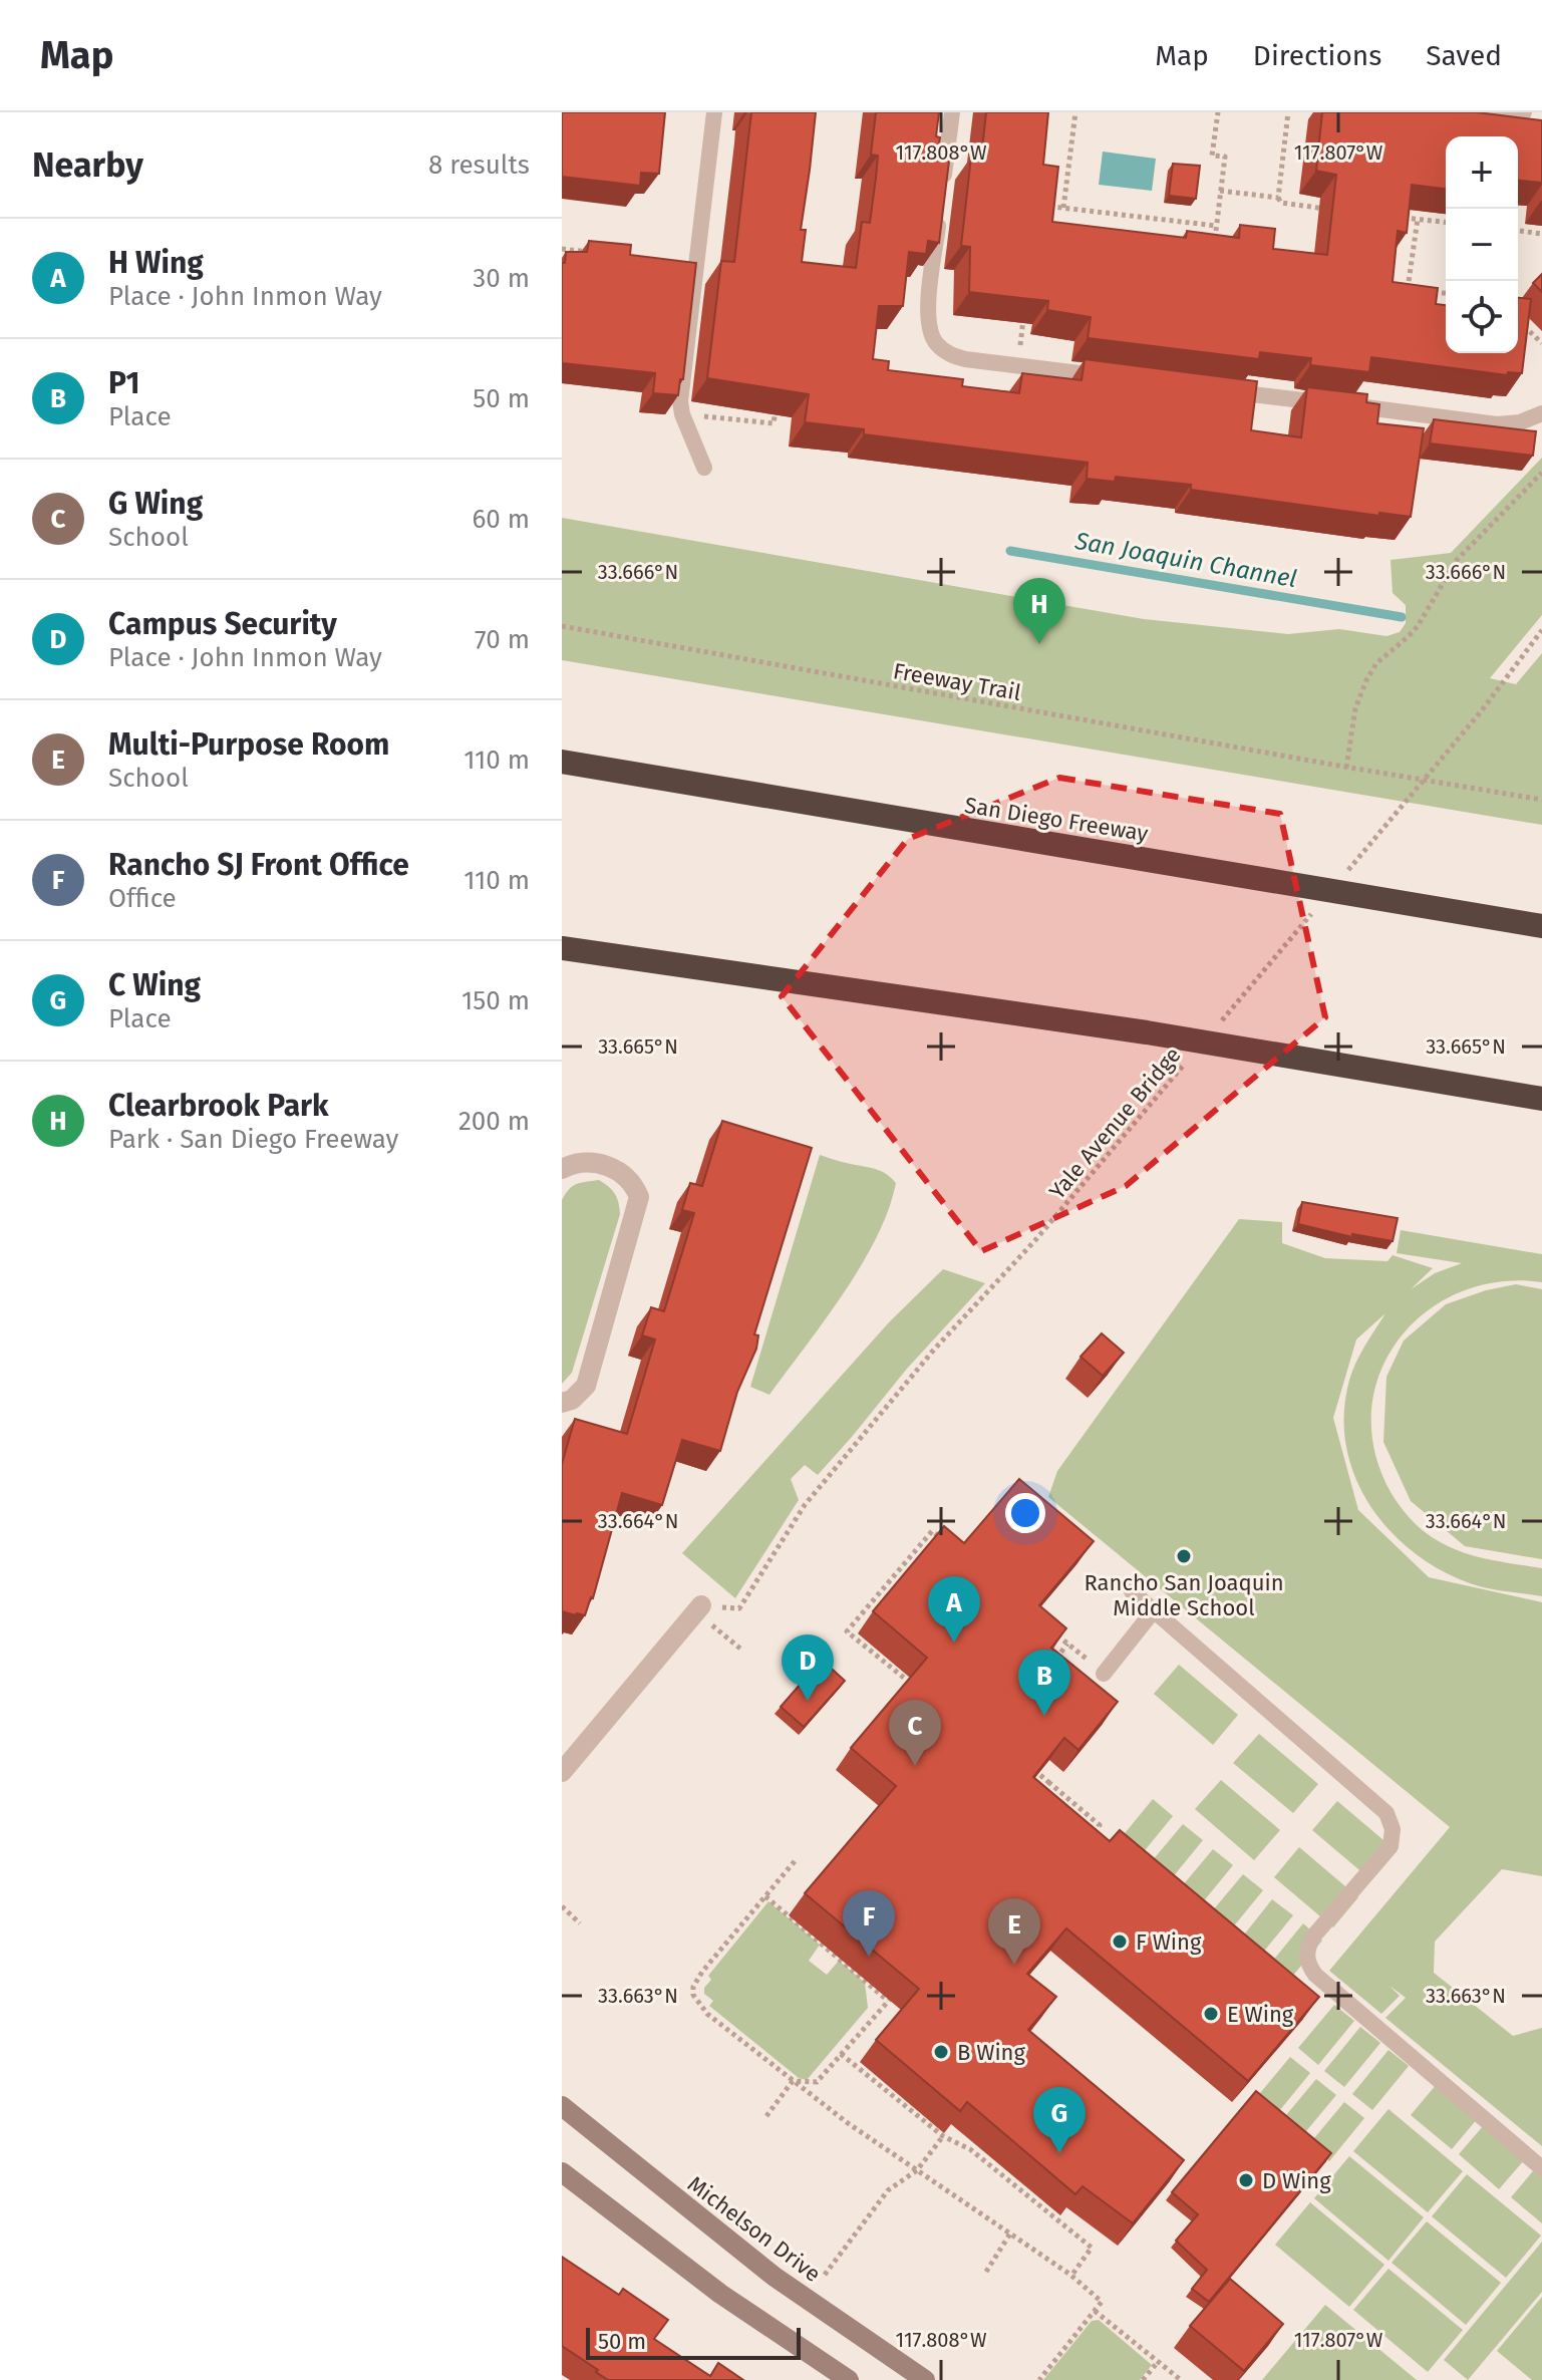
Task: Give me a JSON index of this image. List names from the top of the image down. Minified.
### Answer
{"streets":{"highway":["San Diego Freeway"],"main road":["Michelson Drive"],"path":["Freeway Trail","Yale Avenue Bridge"]},"water":["San Joaquin Channel"],"places":["Rancho San Joaquin Middle School","F Wing","E Wing","B Wing","D Wing"],"scale_bar":"50 m","page":{"header":"Map","nav":["Map","Directions","Saved"],"heading":["Nearby","8 results"],"map_buttons":["+","−"],"list":[{"mark":"A","name":"H Wing","note":"Place · John Inmon Way","value":"30 m"},{"mark":"B","name":"P1","note":"Place","value":"50 m"},{"mark":"C","name":"G Wing","note":"School","value":"60 m"},{"mark":"D","name":"Campus Security","note":"Place · John Inmon Way","value":"70 m"},{"mark":"E","name":"Multi-Purpose Room","note":"School","value":"110 m"},{"mark":"F","name":"Rancho SJ Front Office","note":"Office","value":"110 m"},{"mark":"G","name":"C Wing","note":"Place","value":"150 m"},{"mark":"H","name":"Clearbrook Park","note":"Park · San Diego Freeway","value":"200 m"}],"pins":["H","A","D","B","C","F","E","G"],"scale":"50 m"},"coordinates":["117.808°W","117.807°W","33.666°N","33.665°N","33.664°N","33.663°N"]}
